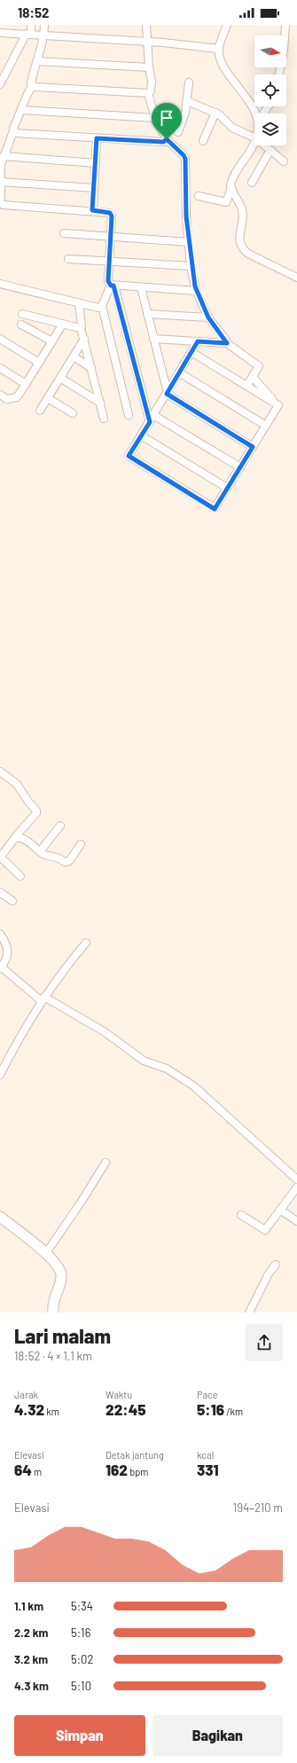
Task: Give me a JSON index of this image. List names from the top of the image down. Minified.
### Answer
{"north":"right","page":{"status":"18:52","heading":["Lari malam","18:52 · 4 × 1.1 km"],"stats":[["Jarak","4.32 km"],["Waktu","22:45"],["Pace","5:16 /km"],["Elevasi","64 m"],["Detak jantung","162 bpm"],["kcal","331"]],"chart":["Elevasi","194–210 m"],"list":[{"name":"1.1 km","note":"5:34"},{"name":"2.2 km","note":"5:16"},{"name":"3.2 km","note":"5:02"},{"name":"4.3 km","note":"5:10"}],"buttons":["Simpan","Bagikan"]}}
